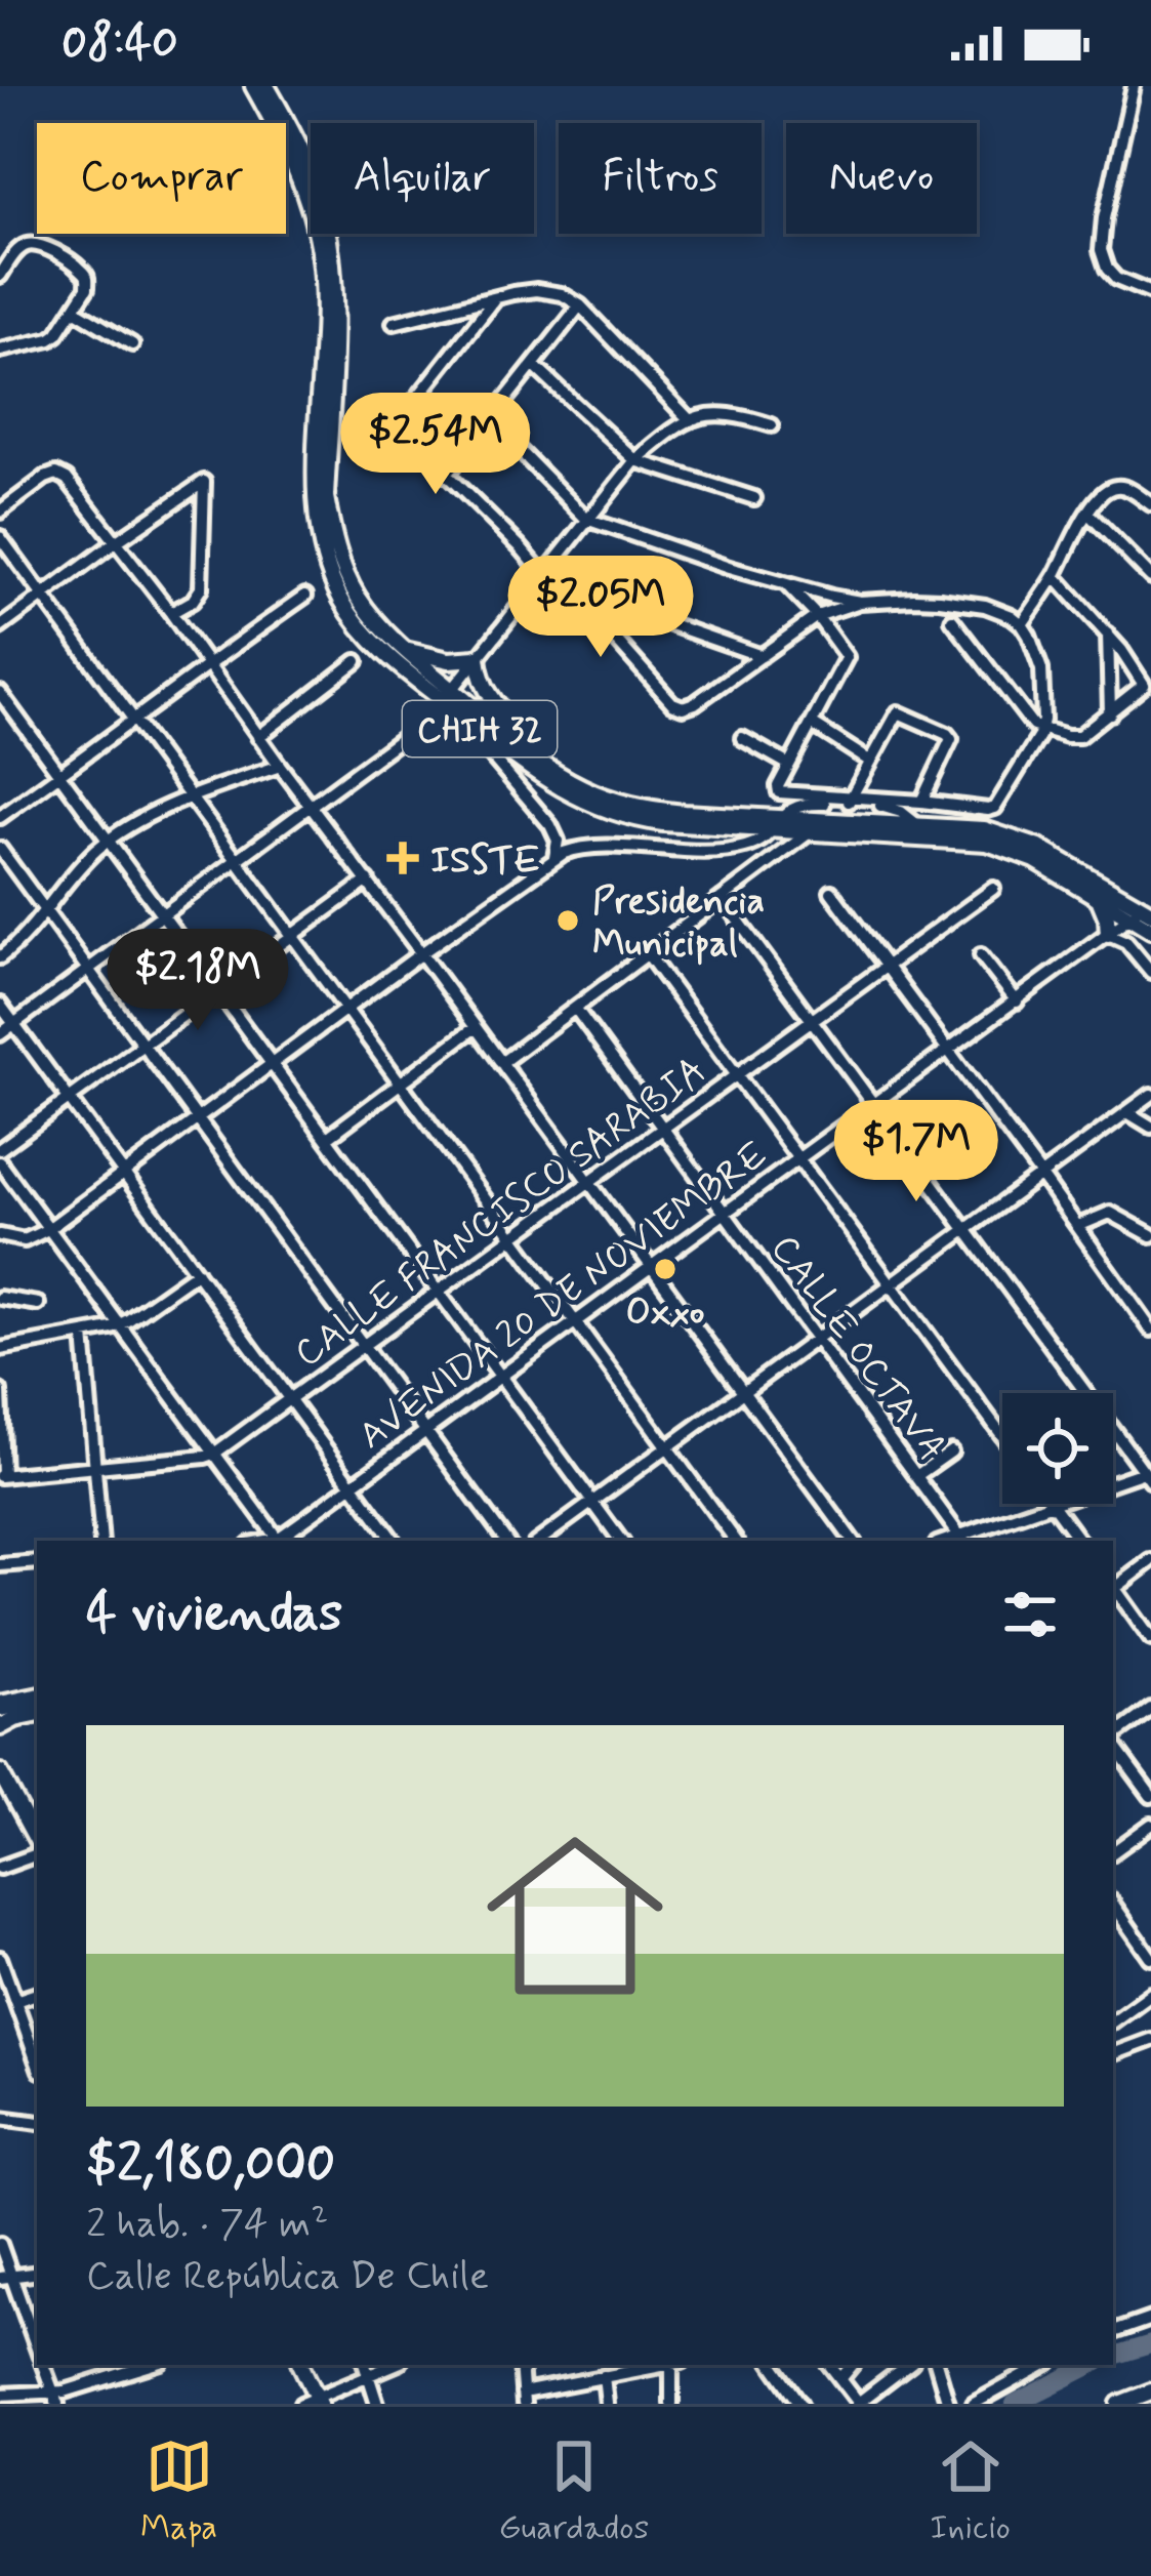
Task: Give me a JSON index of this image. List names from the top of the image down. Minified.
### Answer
{"streets":{"main road":["CHIH 32"],"street":["CALLE FRANCISCO SARABIA","AVENIDA 20 DE NOVIEMBRE","CALLE OCTAVA"]},"crossings":[["CHIH 32","AVENIDA 20 DE NOVIEMBRE"],["CALLE FRANCISCO SARABIA","CALLE OCTAVA"],["AVENIDA 20 DE NOVIEMBRE","CALLE OCTAVA"]],"places":{"health":["ISSTE"],"other":["Presidencia Municipal","Oxxo"]},"page":{"status":"08:40","chip":["Comprar","Alquilar","Filtros","Nuevo"],"price":["$2.54M","$2.05M","$2.18M","$1.7M"],"heading":"4 viviendas","list":[{"name":"$2,180,000","note":"2 hab. · 74 m² · Calle República De Chile"}],"tabs":["Mapa","Guardados","Inicio"]}}
